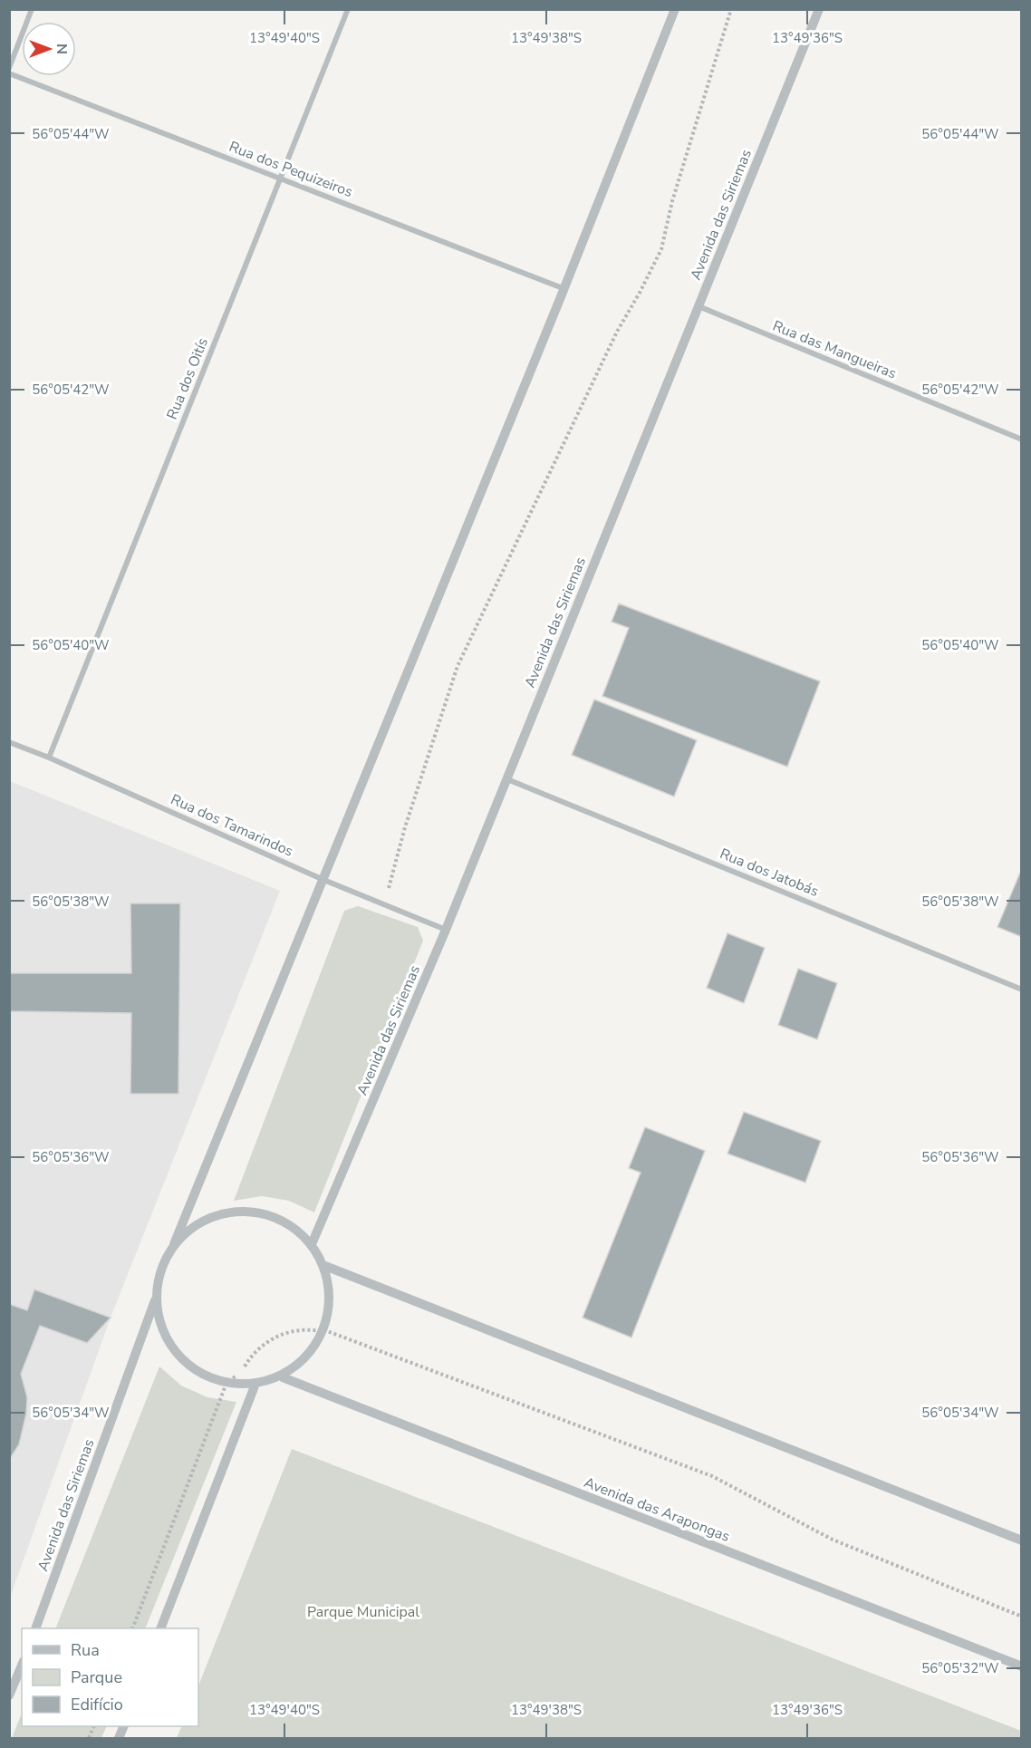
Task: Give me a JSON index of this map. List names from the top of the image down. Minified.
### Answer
{"streets":{"street":["Rua dos Pequizeiros","Avenida das Siriemas","Rua das Mangueiras","Rua dos Oitís","Rua dos Tamarindos","Rua dos Jatobás","Avenida das Arapongas"]},"crossings":[["Rua dos Pequizeiros","Rua dos Oitís"],["Avenida das Siriemas","Rua das Mangueiras"],["Avenida das Siriemas","Rua dos Tamarindos"],["Avenida das Siriemas","Rua dos Jatobás"],["Avenida das Siriemas","Avenida das Arapongas"],["Rua dos Oitís","Rua dos Tamarindos"]],"parks":["Parque Municipal"],"legend":["Rua","Parque","Edifício"],"north":"right","coordinates":["13°49'40\"S","13°49'38\"S","13°49'36\"S","56°05'44\"W","56°05'42\"W","56°05'40\"W","56°05'38\"W","56°05'36\"W","56°05'34\"W","56°05'32\"W"]}
